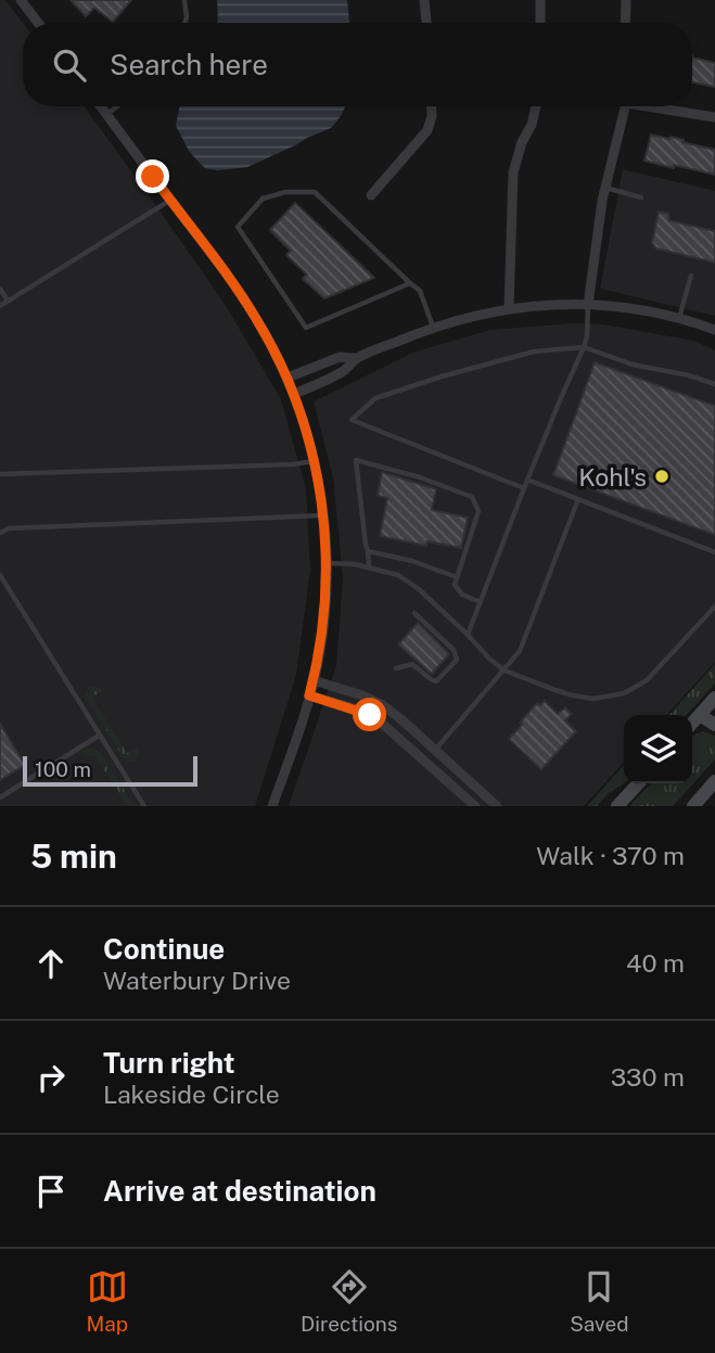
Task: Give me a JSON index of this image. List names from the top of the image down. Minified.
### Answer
{"places":["Kohl's"],"scale_bar":"100 m","page":{"search":"Search here","scale":"100 m","heading":["5 min","Walk · 370 m"],"list":[["Continue","Waterbury Drive","40 m"],["Turn right","Lakeside Circle","330 m"],"Arrive at destination"],"nav":["Map","Directions","Saved"]}}
